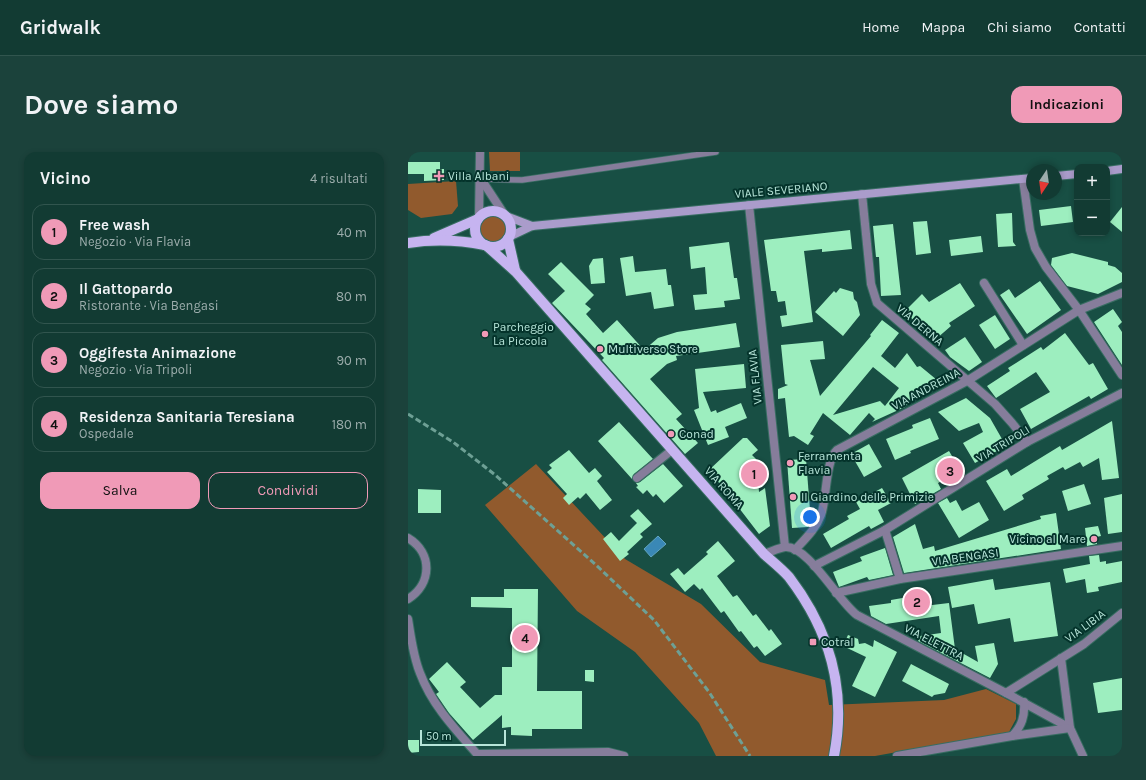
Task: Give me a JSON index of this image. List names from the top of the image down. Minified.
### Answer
{"streets":{"main road":["VIALE SEVERIANO","VIA ROMA"],"street":["VIA DERNA","VIA FLAVIA","VIA ANDREINA","VIA TRIPOLI","VIA BENGASI","VIA LIBIA","VIA ELETTRA"]},"crossings":[["VIALE SEVERIANO","VIA DERNA"],["VIALE SEVERIANO","VIA FLAVIA"],["VIALE SEVERIANO","VIA ROMA"],["VIA DERNA","VIA ANDREINA"],["VIA DERNA","VIA TRIPOLI"],["VIA BENGASI","VIA ELETTRA"],["VIA LIBIA","VIA ELETTRA"]],"places":{"health":["Villa Albani"],"other":["Parcheggio La Piccola","Multiverso Store","Conad","Ferramenta Flavia","Il Giardino delle Primizie","Vicino al Mare"],"transit":["Cotral"]},"scale_bar":"50 m","north":"bottom","page":{"header":"Gridwalk","nav":["Home","Mappa","Chi siamo","Contatti"],"buttons":["Indicazioni",["Salva","Condividi"]],"title":"Dove siamo","heading":["Vicino","4 risultati"],"map_buttons":["+","−"],"list":[{"mark":"1","name":"Free wash","note":"Negozio · Via Flavia","value":"40 m"},{"mark":"2","name":"Il Gattopardo","note":"Ristorante · Via Bengasi","value":"80 m"},{"mark":"3","name":"Oggifesta Animazione","note":"Negozio · Via Tripoli","value":"90 m"},{"mark":"4","name":"Residenza Sanitaria Teresiana","note":"Ospedale","value":"180 m"}],"pins":["3","1","2","4"],"scale":"50 m"}}
